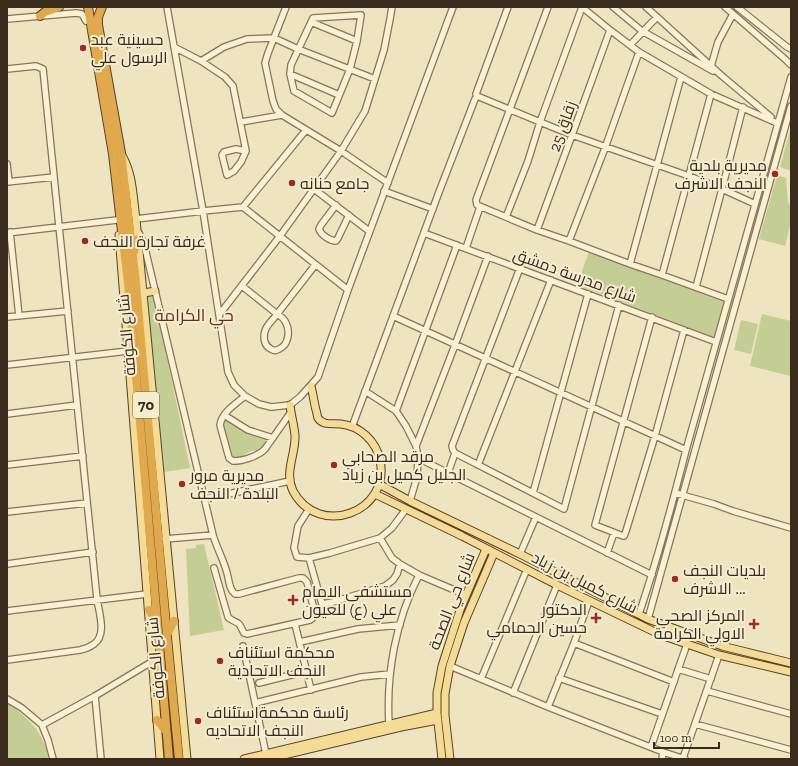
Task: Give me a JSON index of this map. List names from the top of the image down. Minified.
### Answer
{"streets":{"highway":["شارع الكوفة","70"],"main road":["شارع كميل بن زياد","شارع حي الصحة"],"street":["زقاق 25","شارع مدرسة دمشق"]},"crossings":[["شارع الكوفة","70"],["شارع كميل بن زياد","شارع حي الصحة"]],"districts":["حي الكرامة"],"places":{"other":["حسينية عبد الرسول علي","مديرية بلدية النجف الاشرف","جامع حنانه","غرفة تجارة النجف","مرقد الصحابي الجليل كميل بن زياد","مديرية مرور البلدة / النجف","بلديات النجف الاشرف ...","محكمة استئناف النجف الاتحادية","رئاسة محكمةاستئناف النجف الاتحاديه"],"health":["مستشفى الامام علي (ع) للعيون","الدكتور حسين الحمامي","المركز الصحي الاولي الكرامة"]},"scale_bar":"100 m"}
